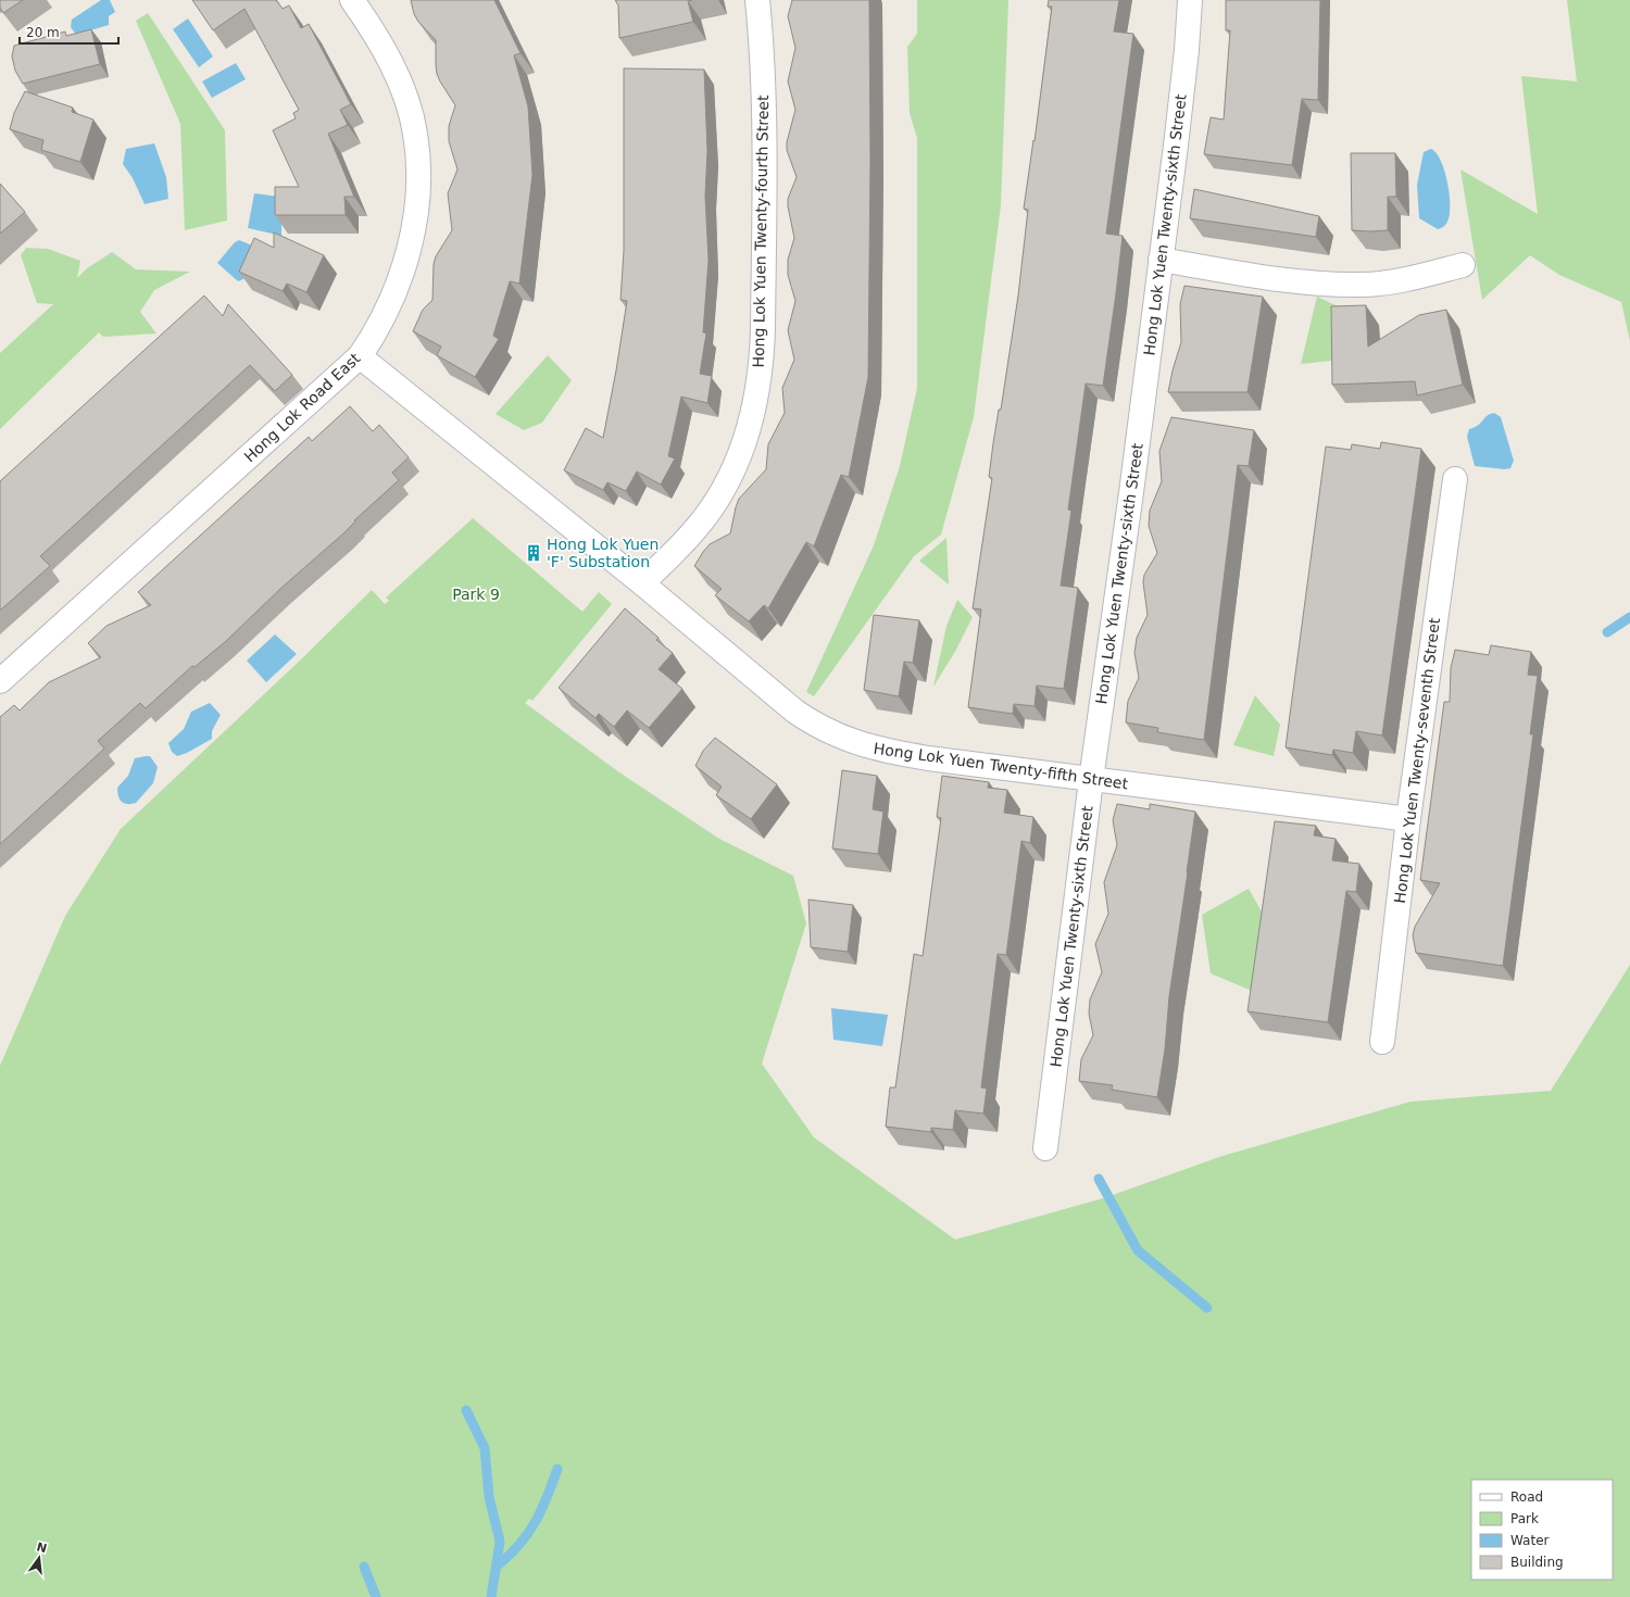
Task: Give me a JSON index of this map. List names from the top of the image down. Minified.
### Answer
{"streets":{"street":["Hong Lok Yuen Twenty-sixth Street","Hong Lok Yuen Twenty-fourth Street","Hong Lok Road East","Hong Lok Yuen Twenty-seventh Street","Hong Lok Yuen Twenty-fifth Street"]},"crossings":[["Hong Lok Yuen Twenty-sixth Street","Hong Lok Yuen Twenty-fifth Street"],["Hong Lok Yuen Twenty-fourth Street","Hong Lok Yuen Twenty-fifth Street"],["Hong Lok Road East","Hong Lok Yuen Twenty-fifth Street"],["Hong Lok Yuen Twenty-seventh Street","Hong Lok Yuen Twenty-fifth Street"]],"parks":["Park 9"],"places":{"building":["Hong Lok Yuen 'F' Substation"]},"legend":["Road","Park","Water","Building"],"scale_bar":"20 m","north":"top"}
